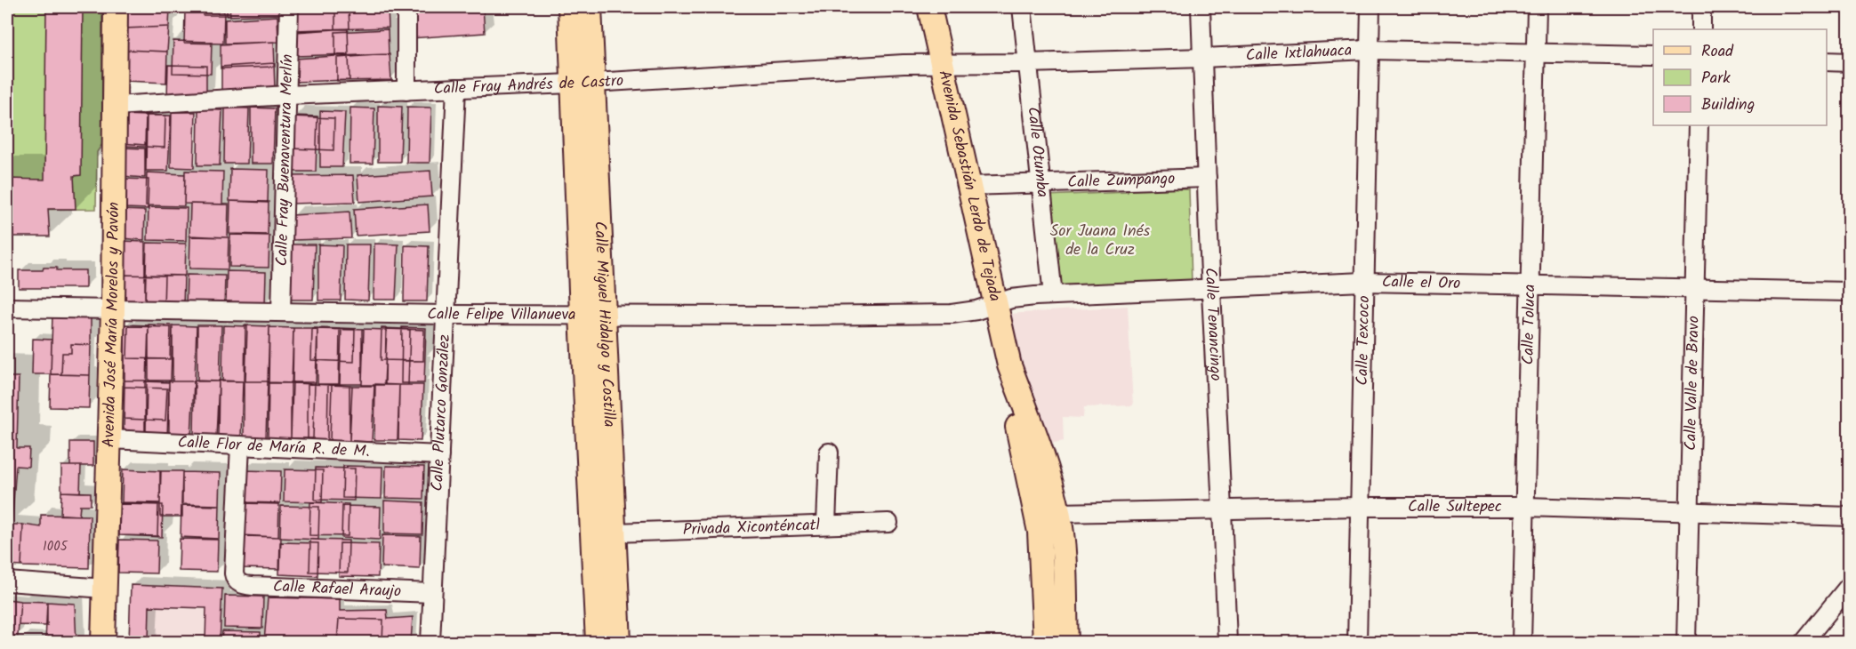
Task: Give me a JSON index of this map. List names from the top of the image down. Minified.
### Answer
{"streets":{"main road":["Avenida Sebastián Lerdo de Tejada","Avenida José María Morelos y Pavón","Calle Miguel Hidalgo y Costilla"],"street":["Calle Ixtlahuaca","Calle Fray Andrés de Castro","Calle Otumba","Calle Fray Buenaventura Merlín","Calle Zumpango","Calle el Oro","Calle Felipe Villanueva","Calle Tenancingo","Calle Toluca","Calle Texcoco","Calle Valle de Bravo","Calle Plutarco González","Calle Flor de María R. de M.","Calle Sultepec","Privada Xiconténcatl","Calle Rafael Araujo"]},"crossings":[["Calle Ixtlahuaca","Calle Fray Andrés de Castro"],["Calle Ixtlahuaca","Calle Otumba"],["Calle Ixtlahuaca","Avenida Sebastián Lerdo de Tejada"],["Calle Ixtlahuaca","Calle Tenancingo"],["Calle Ixtlahuaca","Calle Toluca"],["Calle Ixtlahuaca","Calle Texcoco"],["Calle Fray Andrés de Castro","Calle Fray Buenaventura Merlín"],["Calle Fray Andrés de Castro","Avenida Sebastián Lerdo de Tejada"],["Calle Fray Andrés de Castro","Avenida José María Morelos y Pavón"],["Calle Fray Andrés de Castro","Calle Miguel Hidalgo y Costilla"],["Calle Fray Andrés de Castro","Calle Plutarco González"],["Calle Otumba","Calle Zumpango"],["Calle Otumba","Calle el Oro"],["Calle Fray Buenaventura Merlín","Calle Felipe Villanueva"],["Calle Zumpango","Avenida Sebastián Lerdo de Tejada"],["Calle Zumpango","Calle Tenancingo"],["Avenida Sebastián Lerdo de Tejada","Calle el Oro"],["Avenida Sebastián Lerdo de Tejada","Calle Felipe Villanueva"],["Avenida Sebastián Lerdo de Tejada","Calle Sultepec"],["Calle el Oro","Calle Felipe Villanueva"],["Calle el Oro","Calle Tenancingo"],["Calle el Oro","Calle Toluca"],["Calle el Oro","Calle Texcoco"],["Calle el Oro","Calle Valle de Bravo"],["Calle Felipe Villanueva","Avenida José María Morelos y Pavón"],["Calle Felipe Villanueva","Calle Miguel Hidalgo y Costilla"],["Calle Felipe Villanueva","Calle Plutarco González"],["Avenida José María Morelos y Pavón","Calle Flor de María R. de M."],["Calle Miguel Hidalgo y Costilla","Privada Xiconténcatl"],["Calle Tenancingo","Calle Sultepec"],["Calle Toluca","Calle Sultepec"],["Calle Texcoco","Calle Sultepec"],["Calle Valle de Bravo","Calle Sultepec"],["Calle Plutarco González","Calle Flor de María R. de M."],["Calle Plutarco González","Calle Rafael Araujo"],["Calle Flor de María R. de M.","Calle Rafael Araujo"]],"parks":["Sor Juana Inés de la Cruz"],"house_numbers":["1005"],"legend":["Road","Park","Building"]}
